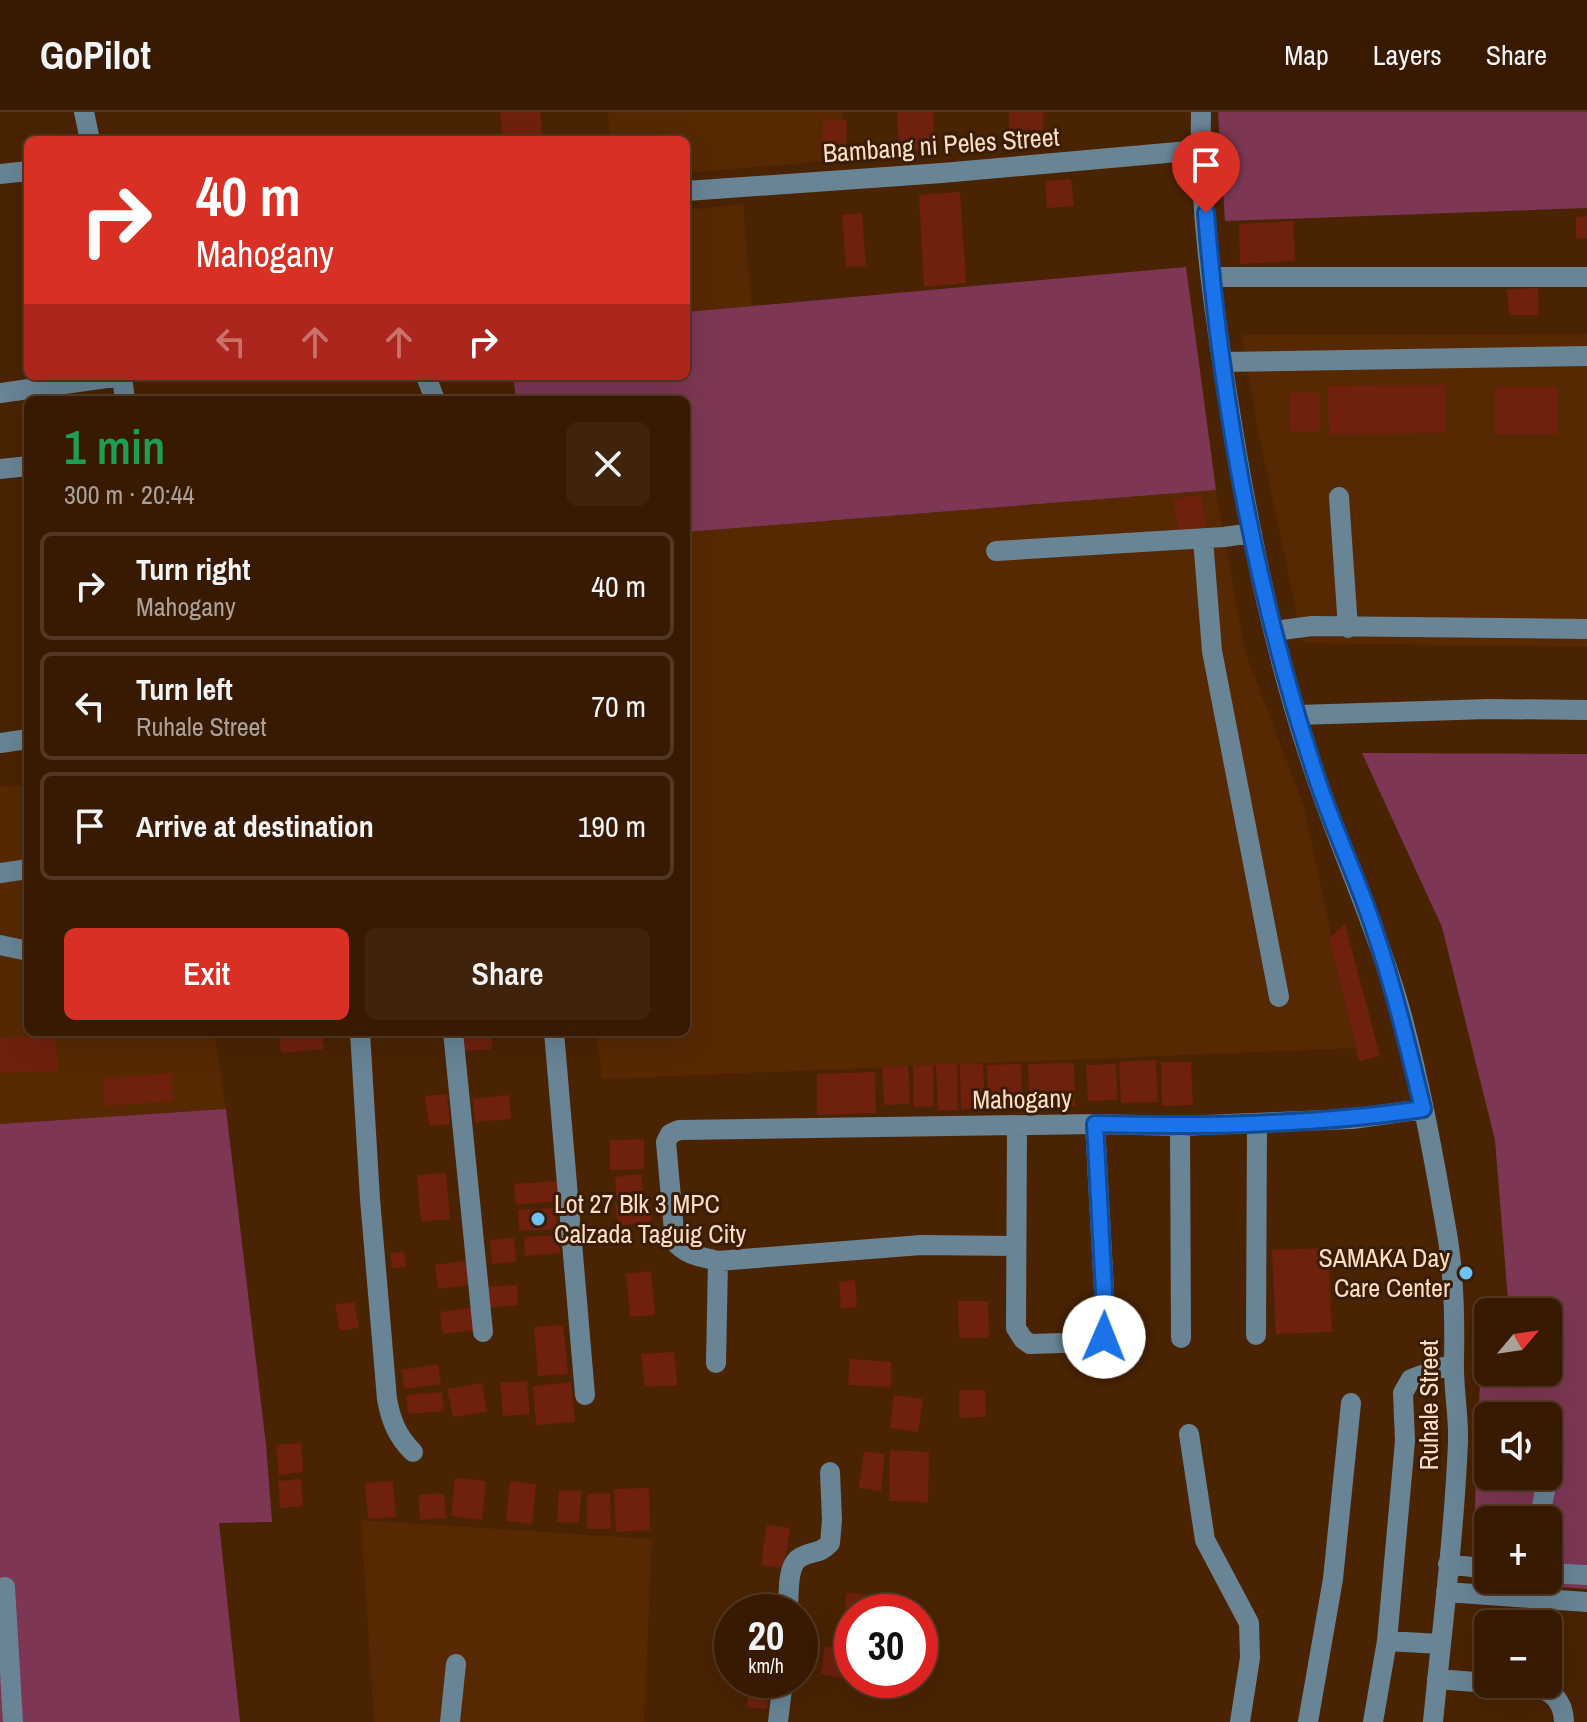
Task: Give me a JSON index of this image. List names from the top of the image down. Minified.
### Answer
{"streets":{"street":["Bambang ni Peles Street","Mahogany","Ruhale Street"]},"crossings":[["Bambang ni Peles Street","Ruhale Street"],["Mahogany","Ruhale Street"]],"places":["Lot 27 Blk 3 MPC Calzada Taguig City","SAMAKA Day Care Center"],"north":"top right","page":{"header":"GoPilot","nav":["Map","Layers","Share"],"turn":["40 m","Mahogany"],"heading":["1 min","300 m · 20:44"],"list":[{"name":"Turn right","note":"Mahogany","value":"40 m"},{"name":"Turn left","note":"Ruhale Street","value":"70 m"},{"name":"Arrive at destination","value":"190 m"}],"buttons":["Exit","Share"],"map_buttons":["+","−"],"speed":"20 km/h","limit":"30"}}
